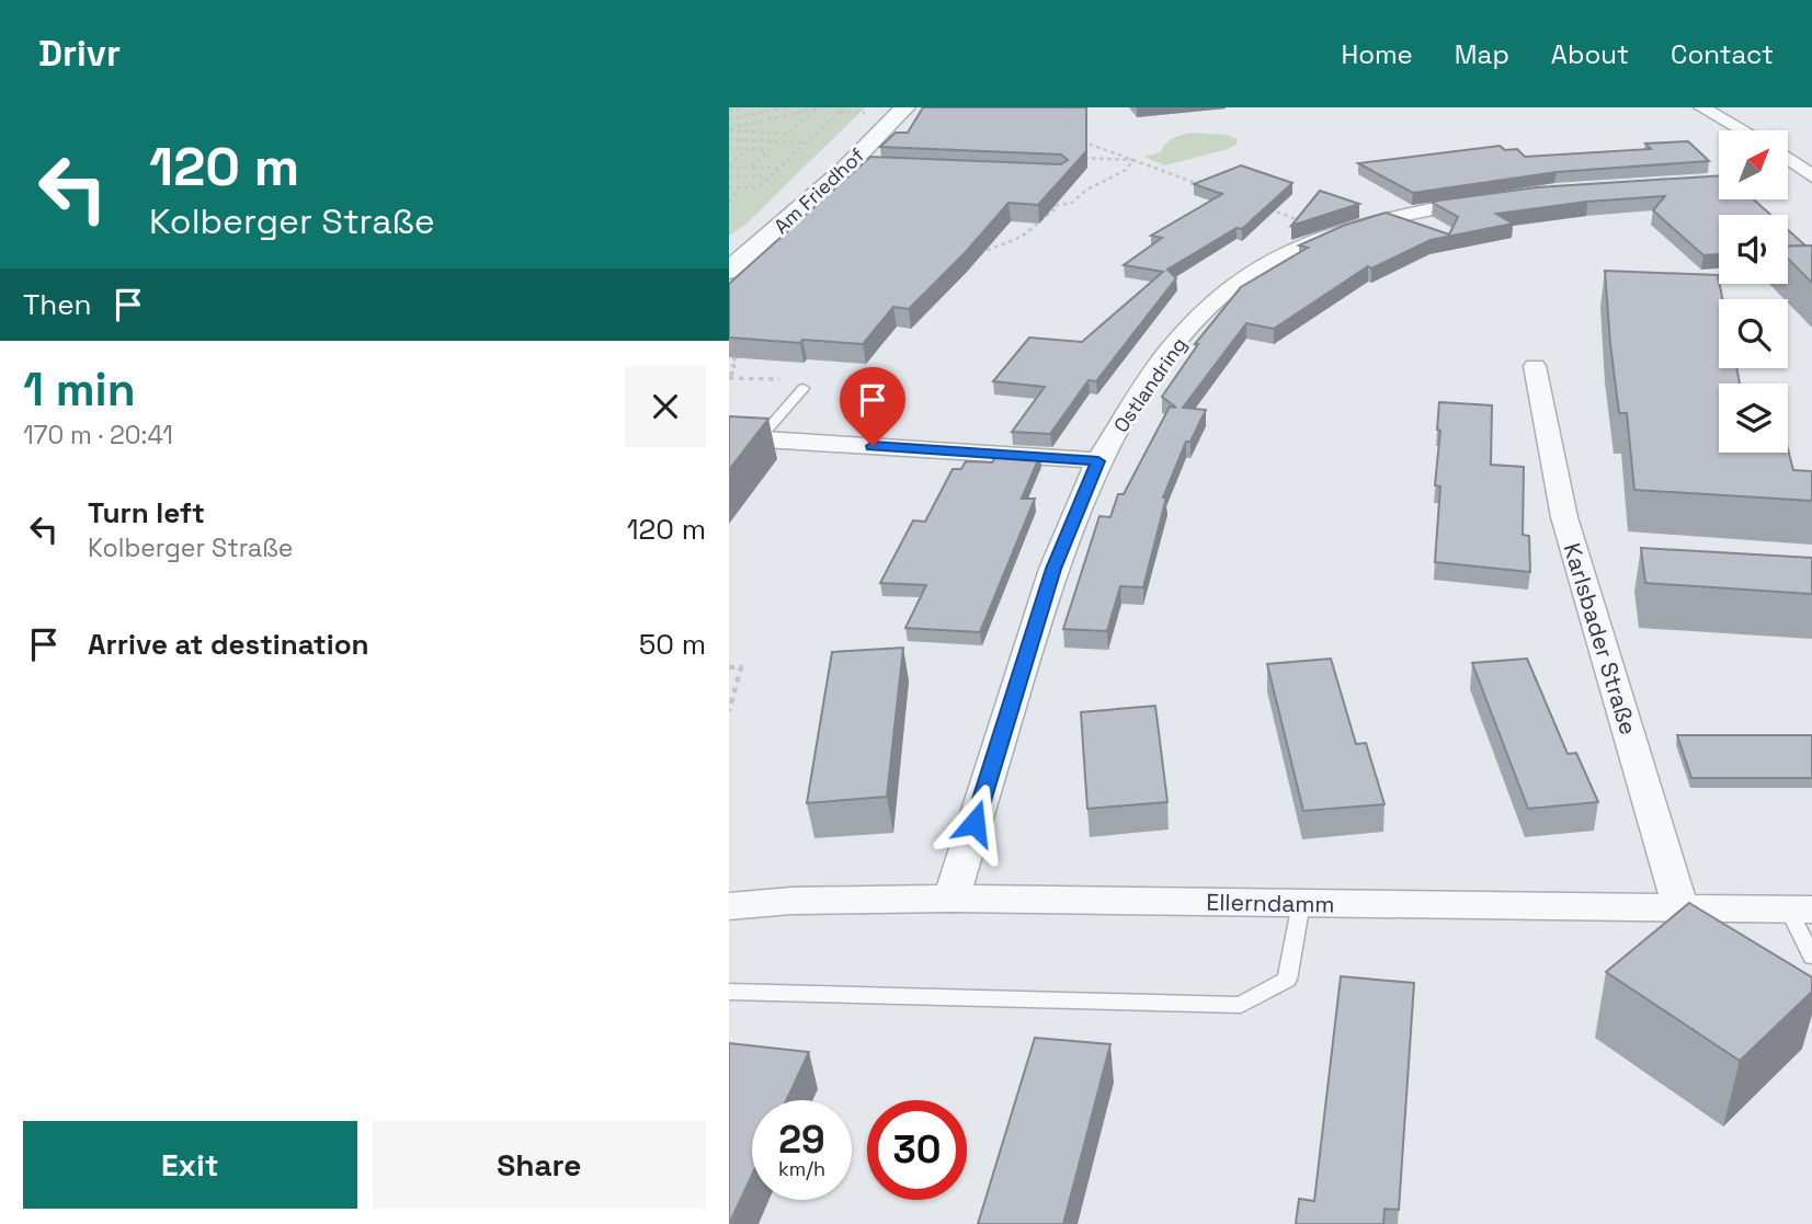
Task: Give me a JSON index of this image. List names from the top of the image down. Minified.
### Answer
{"streets":{"street":["Am Friedhof","Ostlandring","Karlsbader Straße","Ellerndamm"]},"crossings":[["Ostlandring","Ellerndamm"],["Karlsbader Straße","Ellerndamm"]],"north":"top right","page":{"header":"Drivr","nav":["Home","Map","About","Contact"],"turn":["120 m","Kolberger Straße"],"then":"Then","heading":["1 min","170 m · 20:41"],"list":[{"name":"Turn left","note":"Kolberger Straße","value":"120 m"},{"name":"Arrive at destination","value":"50 m"}],"speed":"29 km/h","limit":"30","buttons":["Exit","Share"]}}
